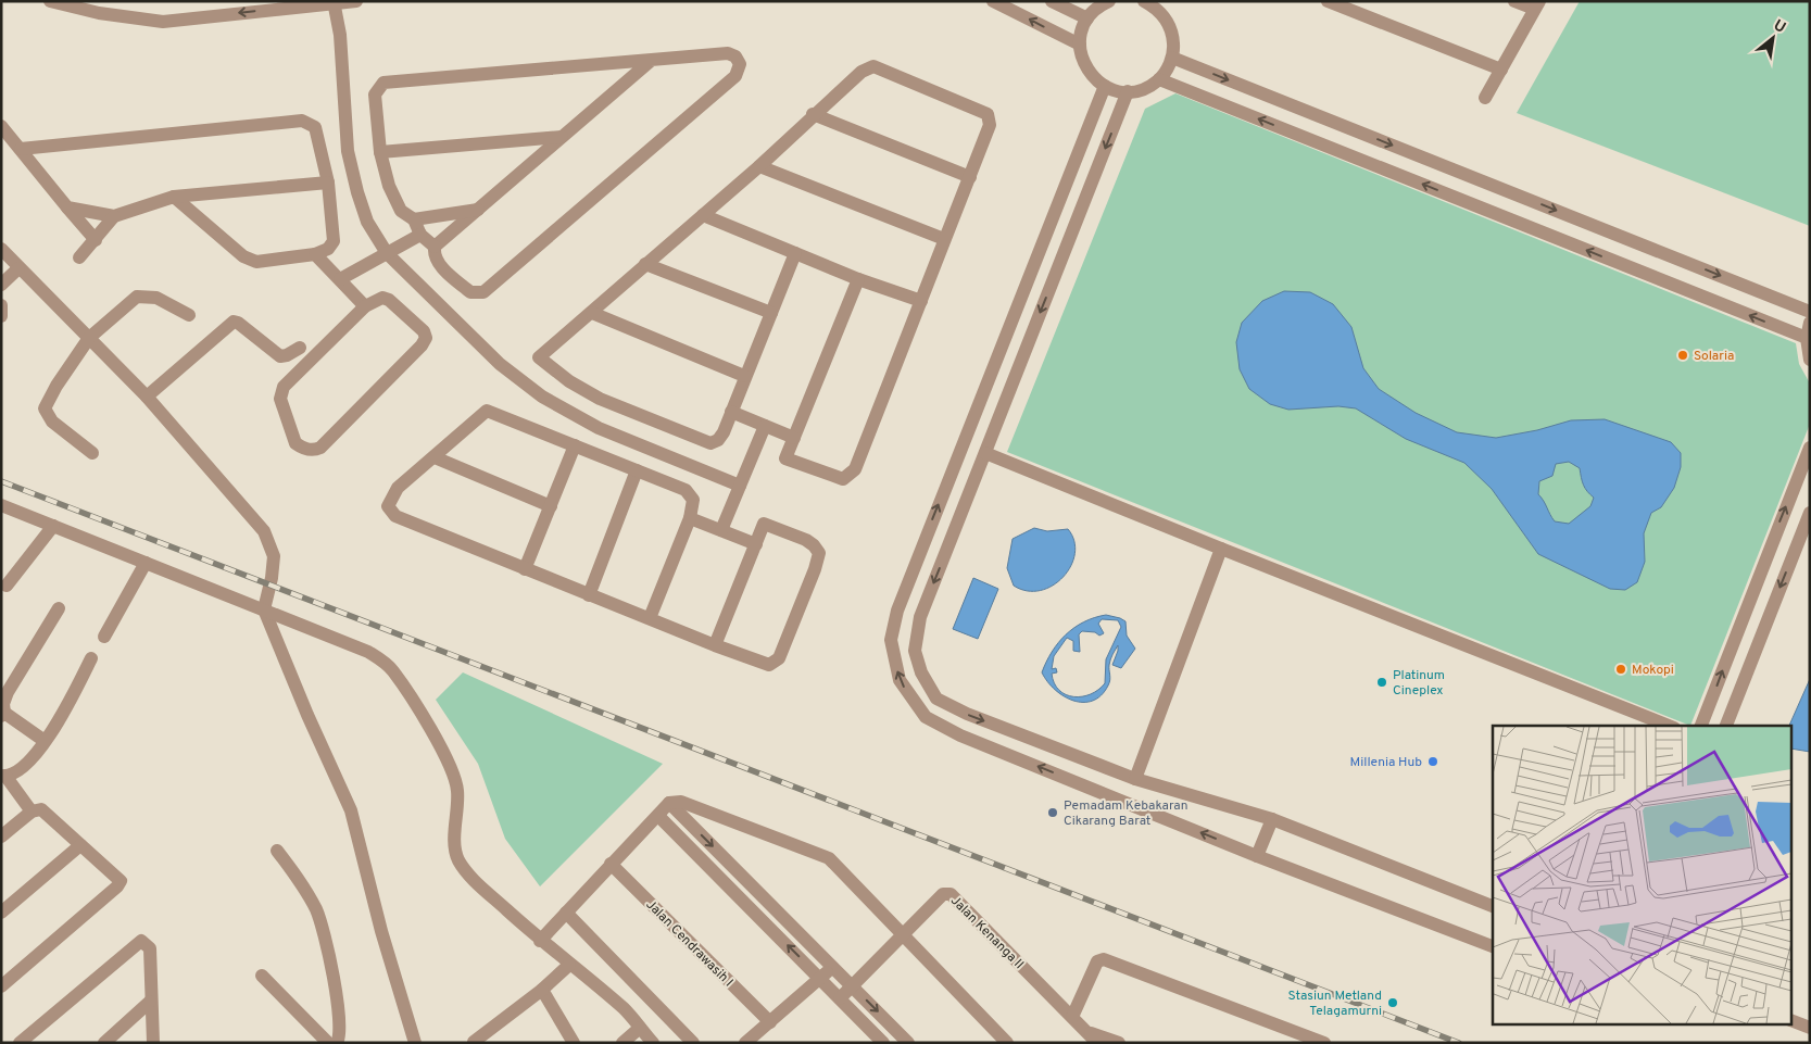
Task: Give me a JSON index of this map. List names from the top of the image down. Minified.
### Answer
{"streets":{"street":["Jalan Kenanga II","Jalan Cendrawasih I"]},"places":["Solaria","Mokopi","Platinum Cineplex","Millenia Hub","Pemadam Kebakaran Cikarang Barat","Stasiun Metland Telagamurni"],"north":"top right"}
